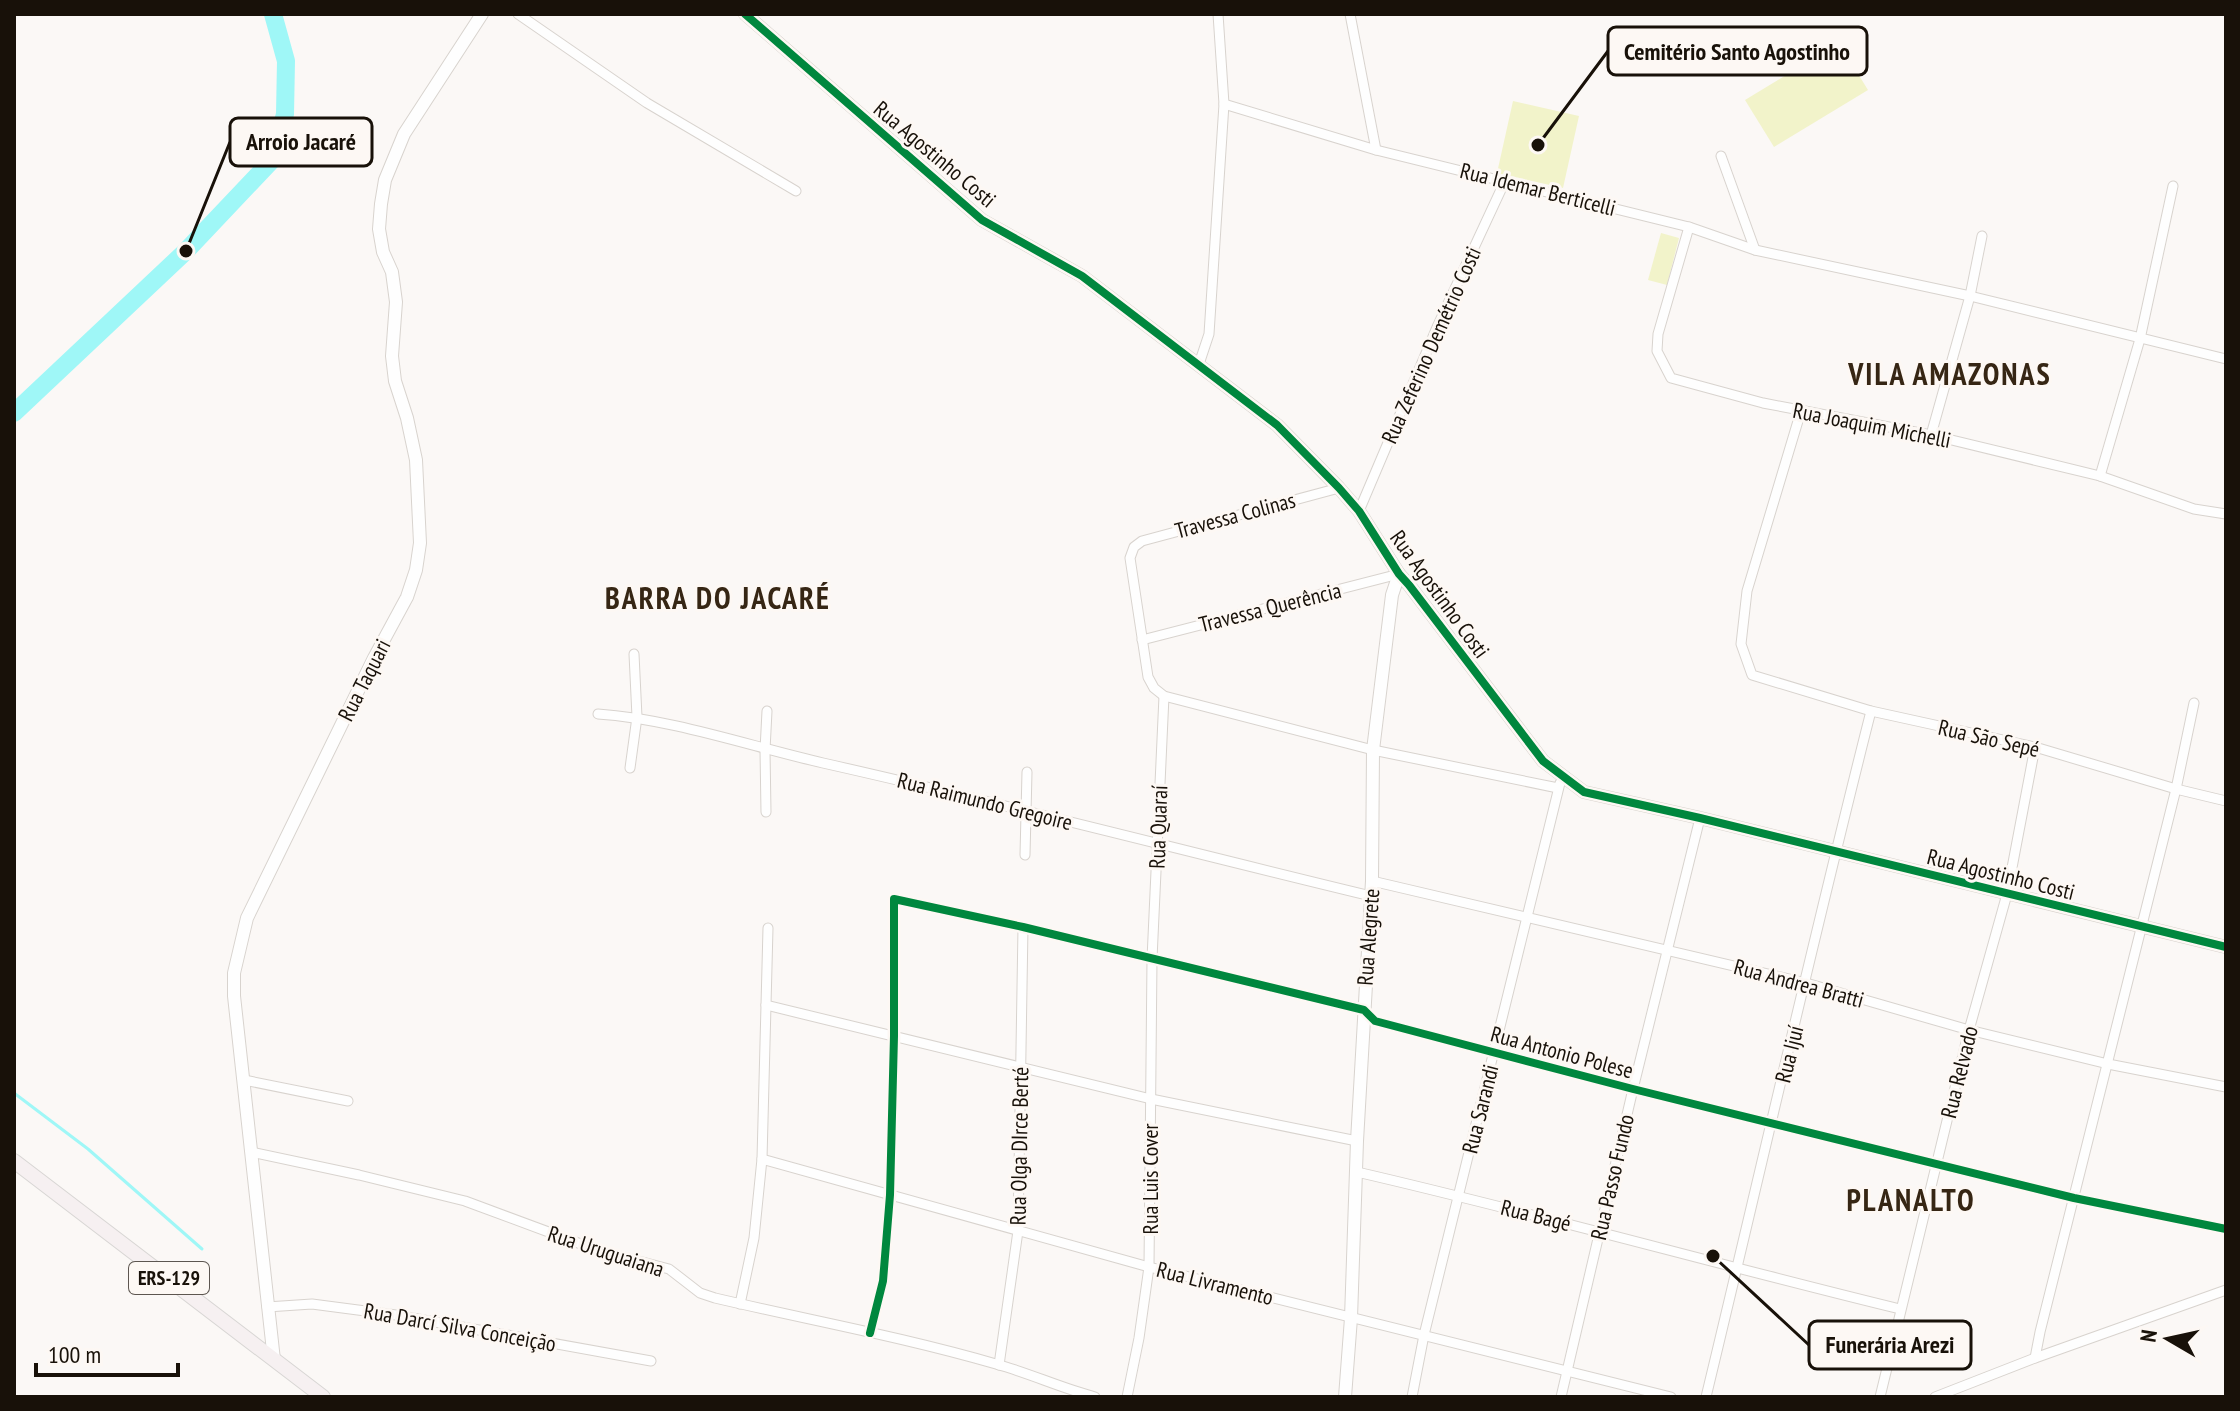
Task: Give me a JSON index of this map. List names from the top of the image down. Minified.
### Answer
{"streets":{"main road":["ERS-129"],"street":["Rua Agostinho Costi","Rua Idemar Berticelli","Rua Zeferino Demétrio Costi","Rua Joaquim Michelli","Travessa Colinas","Travessa Querência","Rua Taquari","Rua São Sepé","Rua Raimundo Gregoire","Rua Quaraí","Rua Alegrete","Rua Andrea Bratti","Rua Antonio Polese","Rua Ijuí","Rua Relvado","Rua Sarandi","Rua Olga DIrce Berté","Rua Passo Fundo","Rua Luis Cover","Rua Bagé","Rua Uruguaiana","Rua Livramento","Rua Darcí Silva Conceição"]},"crossings":[["Rua Agostinho Costi","Rua Zeferino Demétrio Costi"],["Rua Agostinho Costi","Travessa Colinas"],["Rua Agostinho Costi","Travessa Querência"],["Rua Agostinho Costi","Rua Alegrete"],["Rua Agostinho Costi","Rua Ijuí"],["Rua Agostinho Costi","Rua Relvado"],["Rua Agostinho Costi","Rua Sarandi"],["Rua Agostinho Costi","Rua Passo Fundo"],["Rua Idemar Berticelli","Rua Zeferino Demétrio Costi"],["Rua Idemar Berticelli","Rua Joaquim Michelli"],["Rua Joaquim Michelli","Rua São Sepé"],["Travessa Colinas","Travessa Querência"],["Travessa Querência","Rua Alegrete"],["Rua Taquari","Rua Uruguaiana"],["Rua Taquari","ERS-129"],["Rua Taquari","Rua Darcí Silva Conceição"],["Rua São Sepé","Rua Ijuí"],["Rua São Sepé","Rua Relvado"],["Rua Raimundo Gregoire","Rua Quaraí"],["Rua Raimundo Gregoire","Rua Alegrete"],["Rua Quaraí","Rua Antonio Polese"],["Rua Quaraí","Rua Luis Cover"],["Rua Alegrete","Rua Andrea Bratti"],["Rua Alegrete","Rua Antonio Polese"],["Rua Alegrete","Rua Bagé"],["Rua Alegrete","Rua Livramento"],["Rua Andrea Bratti","Rua Ijuí"],["Rua Andrea Bratti","Rua Relvado"],["Rua Andrea Bratti","Rua Sarandi"],["Rua Andrea Bratti","Rua Passo Fundo"],["Rua Antonio Polese","Rua Ijuí"],["Rua Antonio Polese","Rua Relvado"],["Rua Antonio Polese","Rua Sarandi"],["Rua Antonio Polese","Rua Olga DIrce Berté"],["Rua Antonio Polese","Rua Passo Fundo"],["Rua Antonio Polese","Rua Luis Cover"],["Rua Ijuí","Rua Bagé"],["Rua Relvado","Rua Bagé"],["Rua Sarandi","Rua Bagé"],["Rua Sarandi","Rua Livramento"],["Rua Olga DIrce Berté","Rua Uruguaiana"],["Rua Olga DIrce Berté","Rua Livramento"],["Rua Passo Fundo","Rua Bagé"],["Rua Passo Fundo","Rua Livramento"],["Rua Luis Cover","Rua Livramento"]],"districts":["VILA AMAZONAS","BARRA DO JACARÉ","PLANALTO"],"places":["Cemitério Santo Agostinho","Arroio Jacaré","Funerária Arezi"],"scale_bar":"100 m","north":"left"}
